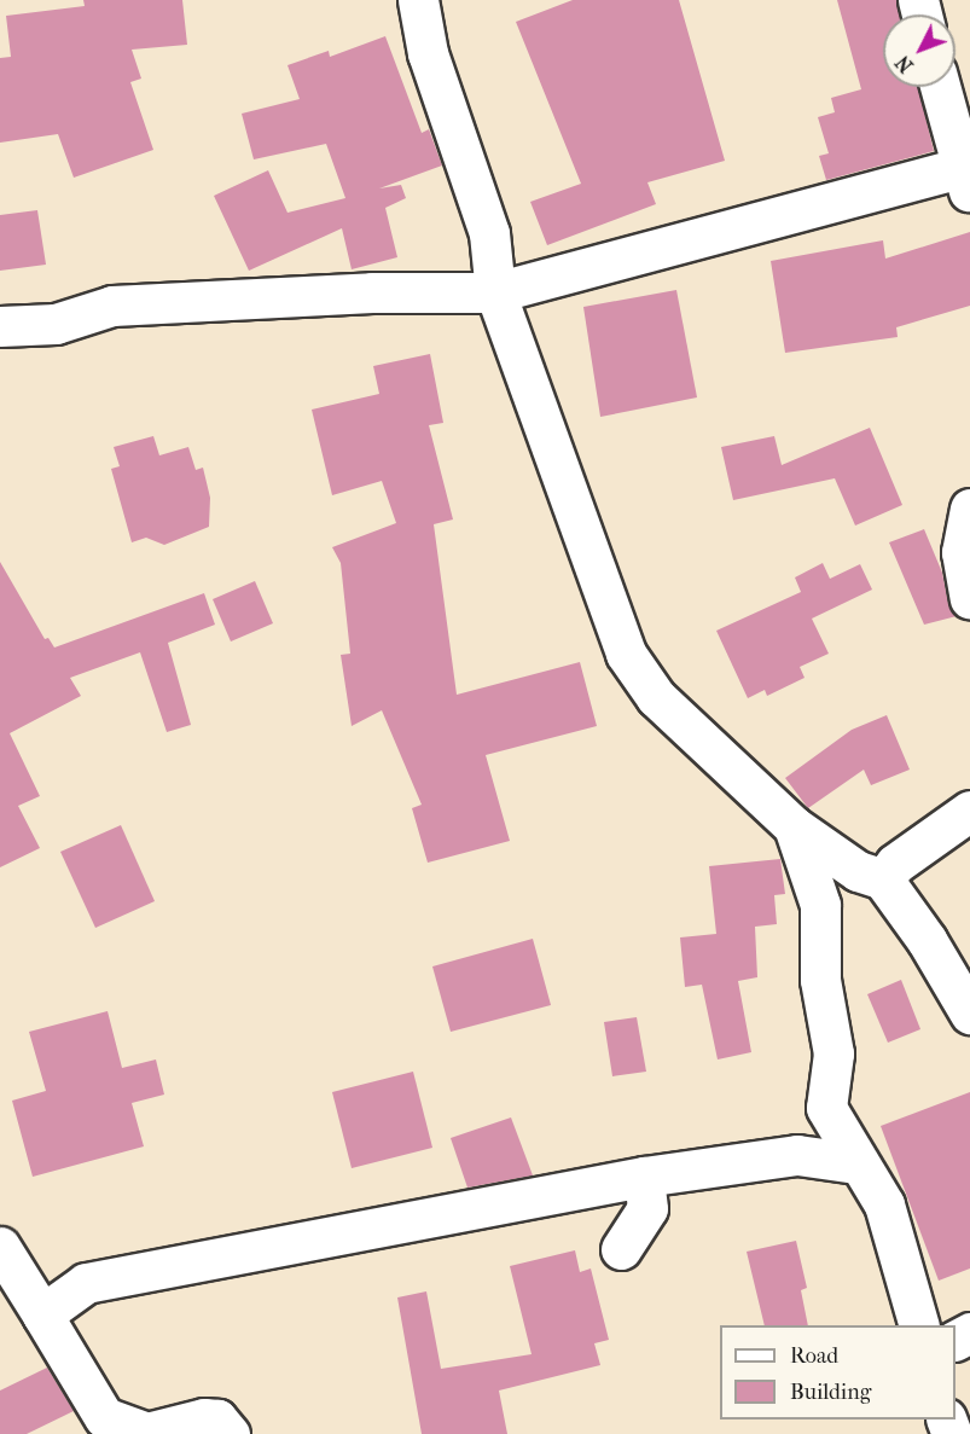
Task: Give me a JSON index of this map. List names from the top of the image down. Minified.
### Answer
{"legend":["Road","Building"],"north":"bottom left"}
